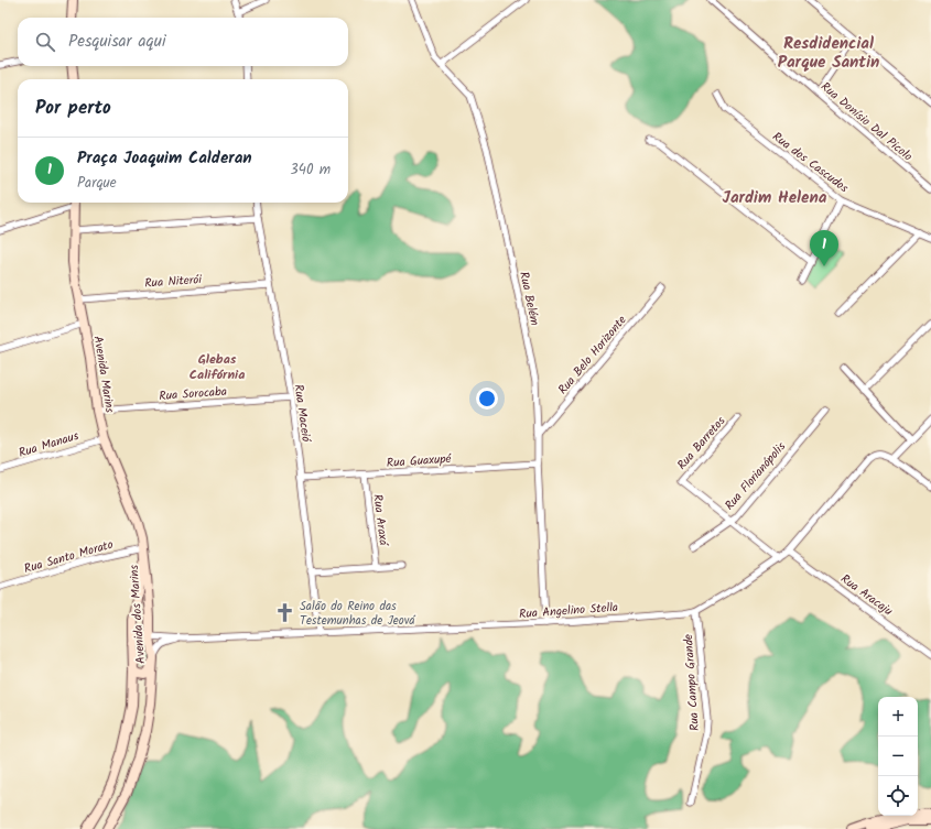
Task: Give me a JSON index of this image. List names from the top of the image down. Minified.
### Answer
{"streets":{"street":["Rua Donísio Dal Picolo","Rua dos Cascudos","Rua Niterói","Rua Belém","Rua Belo Horizonte","Avenida Marins","Rua Sorocaba","Rua Maceió","Rua Barretos","Rua Manaus","Rua Guaxupé","Rua Florianópolis","Rua Araxá","Rua Santo Morato","Rua Aracaju","Rua Angelino Stella","Avenida dos Marins","Rua Campo Grande"]},"crossings":[["Rua Niterói","Avenida Marins"],["Rua Niterói","Rua Maceió"],["Rua Belém","Rua Belo Horizonte"],["Rua Belém","Rua Guaxupé"],["Rua Belém","Rua Angelino Stella"],["Avenida Marins","Rua Sorocaba"],["Avenida Marins","Rua Manaus"],["Avenida Marins","Rua Santo Morato"],["Avenida Marins","Avenida dos Marins"],["Rua Sorocaba","Rua Maceió"],["Rua Maceió","Rua Guaxupé"],["Rua Maceió","Rua Angelino Stella"],["Rua Barretos","Rua Florianópolis"],["Rua Guaxupé","Rua Araxá"],["Rua Santo Morato","Avenida dos Marins"],["Rua Aracaju","Rua Angelino Stella"],["Rua Angelino Stella","Rua Campo Grande"]],"districts":["Resdidencial Parque Santin","Jardim Helena","Glebas Califórnia"],"places":{"church":["Salão do Reino das Testemunhas de Jeová"]},"page":{"search":"Pesquisar aqui","heading":"Por perto","list":[{"mark":"1","name":"Praça Joaquim Calderan","note":"Parque","value":"340 m"}],"pins":"1","map_buttons":["+","−"]}}
